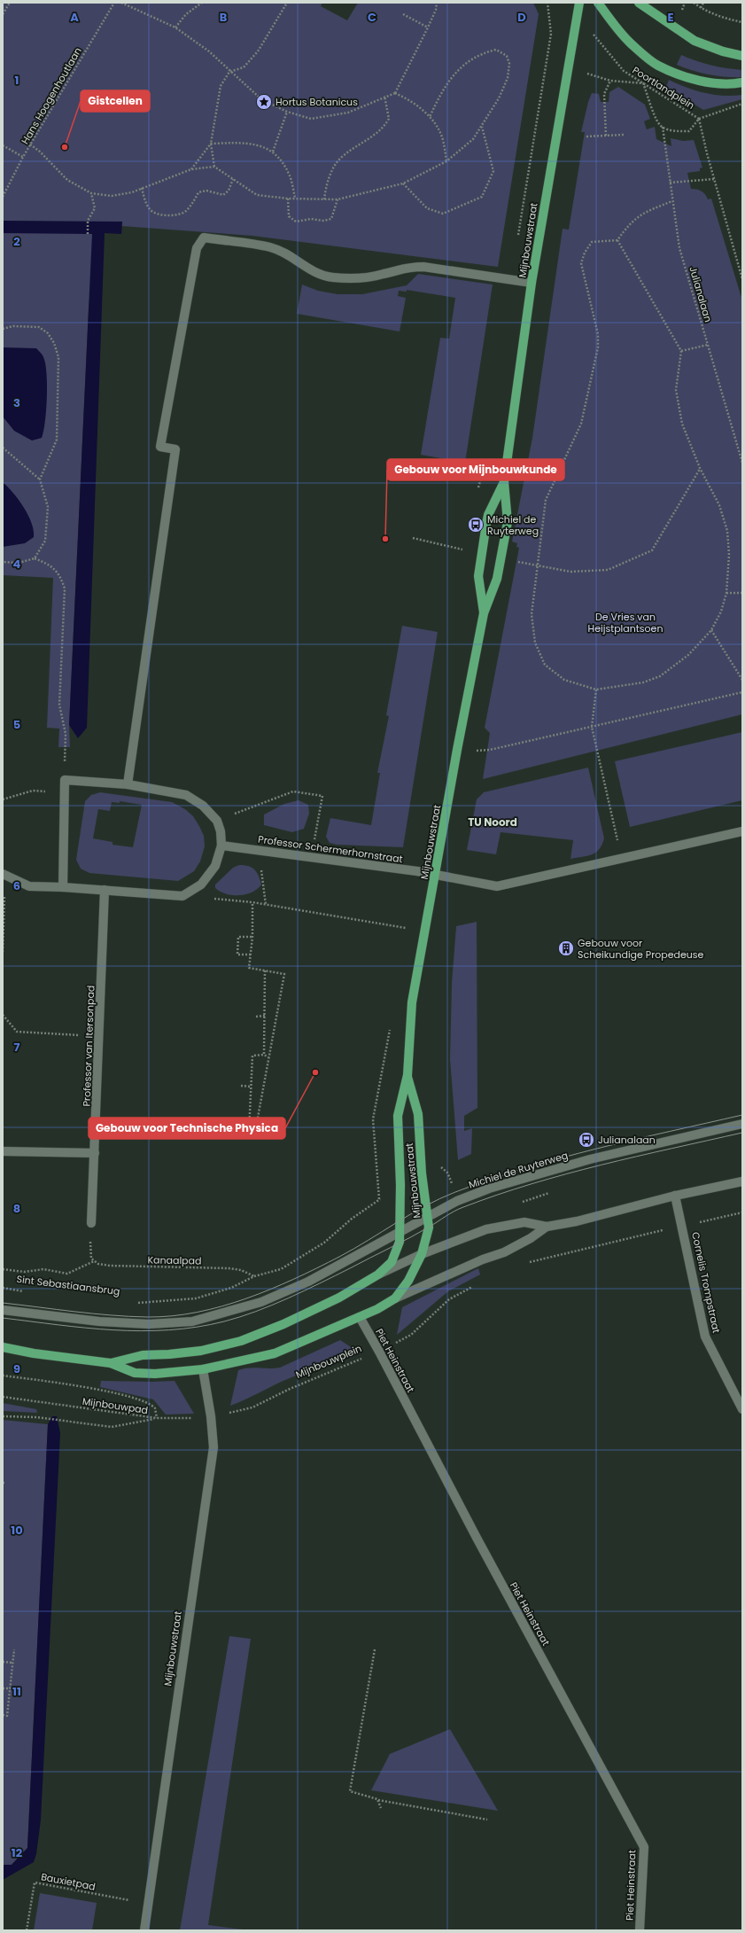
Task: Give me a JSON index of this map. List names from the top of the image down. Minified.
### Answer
{"streets":{"main road":["Mijnbouwstraat"],"street":["Professor Schermerhornstraat","Professor van Itersonpad","Michiel de Ruyterweg","Cornelis Trompstraat","Piet Heinstraat"],"path":["Poortlandplein","Hans Hoogenhoutlaan","Julianalaan","Kanaalpad","Sint Sebastiaansbrug","Mijnbouwplein","Mijnbouwpad","Bauxietpad"]},"crossings":[["Poortlandplein","Mijnbouwstraat"],["Mijnbouwstraat","Professor Schermerhornstraat"],["Mijnbouwstraat","Michiel de Ruyterweg"],["Mijnbouwstraat","Mijnbouwplein"],["Mijnbouwstraat","Bauxietpad"],["Piet Heinstraat","Mijnbouwplein"],["Mijnbouwplein","Mijnbouwpad"]],"districts":["TU Noord"],"parks":["De Vries van Heijstplantsoen"],"places":{"place":["Hortus Botanicus"],"other":["Gistcellen","Gebouw voor Mijnbouwkunde","Gebouw voor Technische Physica"],"bus stop":["Michiel de Ruyterweg","Julianalaan"],"building":["Gebouw voor Scheikundige Propedeuse"]},"grid":{"columns":["A","B","C","D","E"],"rows":["1","2","3","4","5","6","7","8","9","10","11","12"]}}
